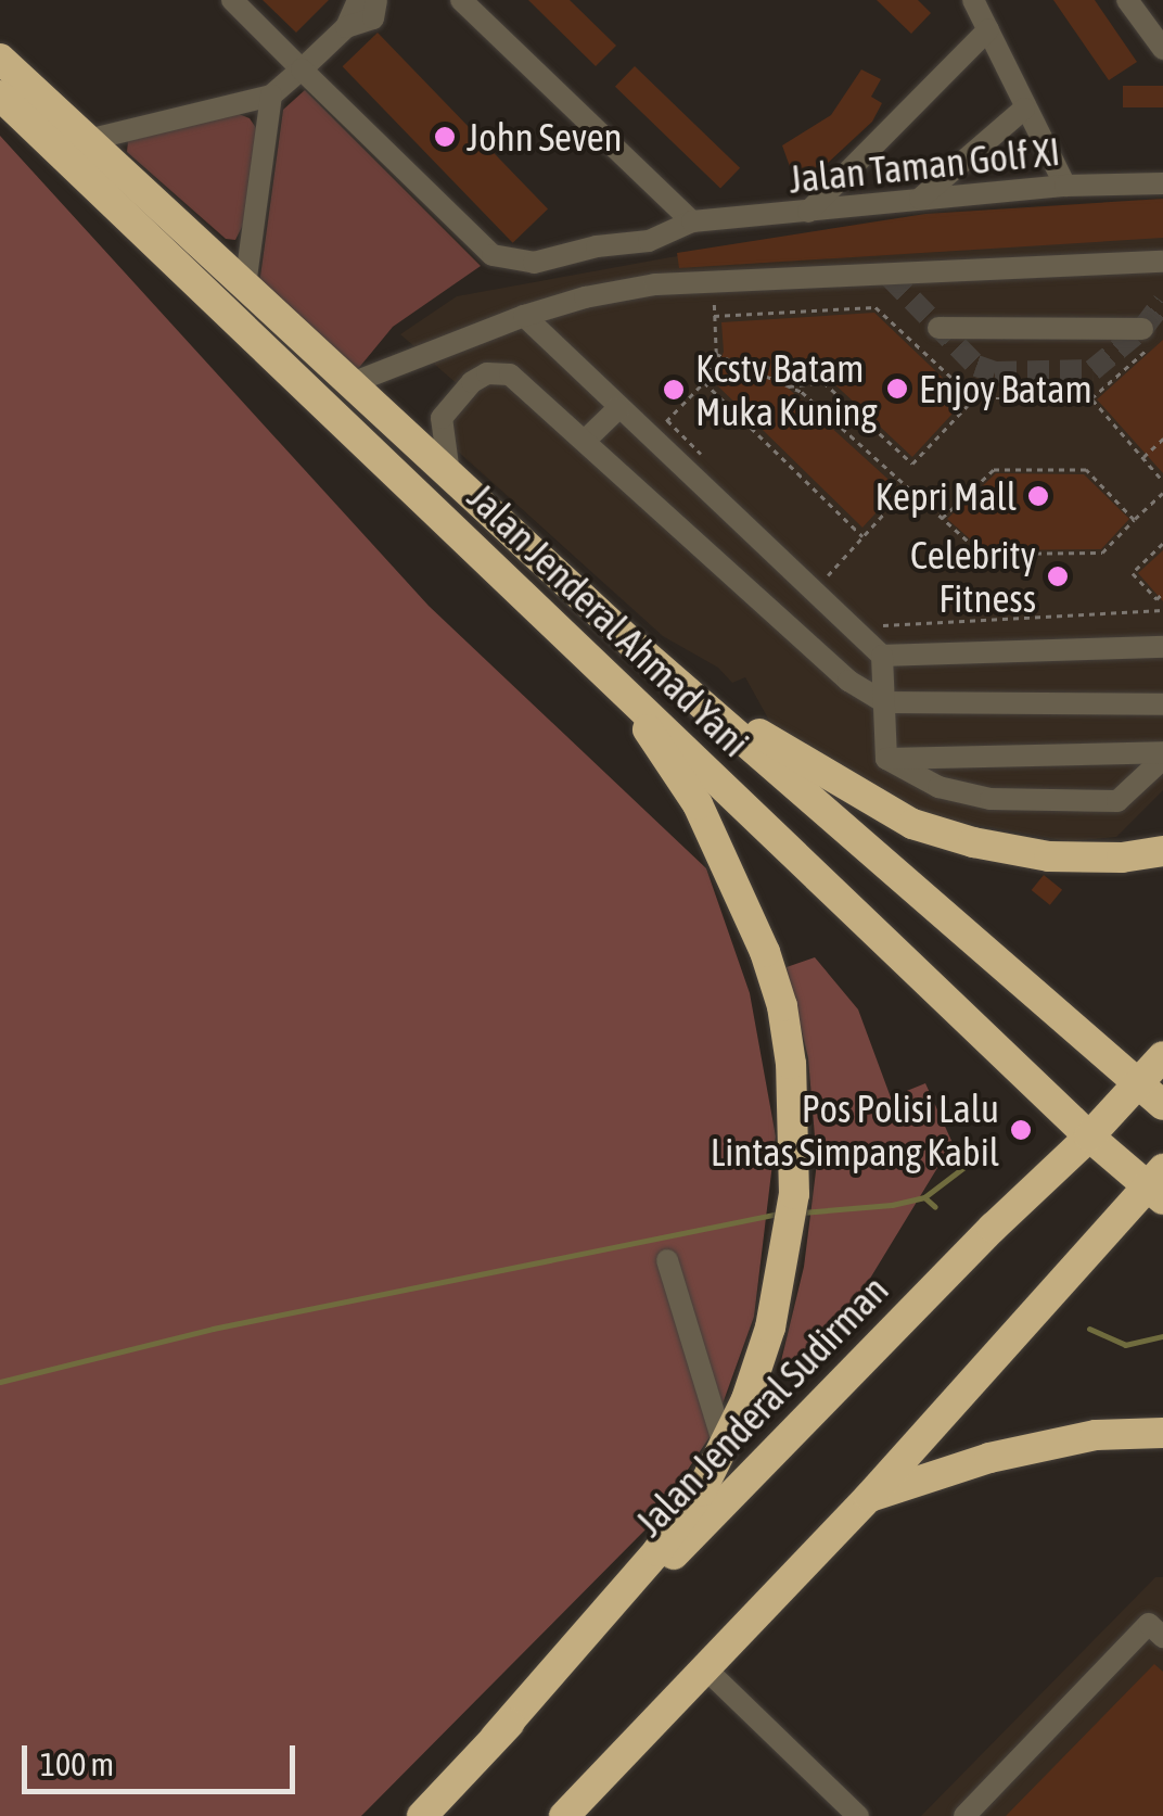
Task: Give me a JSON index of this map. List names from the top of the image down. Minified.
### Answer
{"streets":{"highway":["Jalan Jenderal Ahmad Yani","Jalan Jenderal Sudirman"],"street":["Jalan Taman Golf XI"]},"crossings":[["Jalan Jenderal Ahmad Yani","Jalan Jenderal Sudirman"]],"places":["John Seven","Enjoy Batam","Kcstv Batam Muka Kuning","Kepri Mall","Celebrity Fitness","Pos Polisi Lalu Lintas Simpang Kabil"],"scale_bar":"100 m"}
